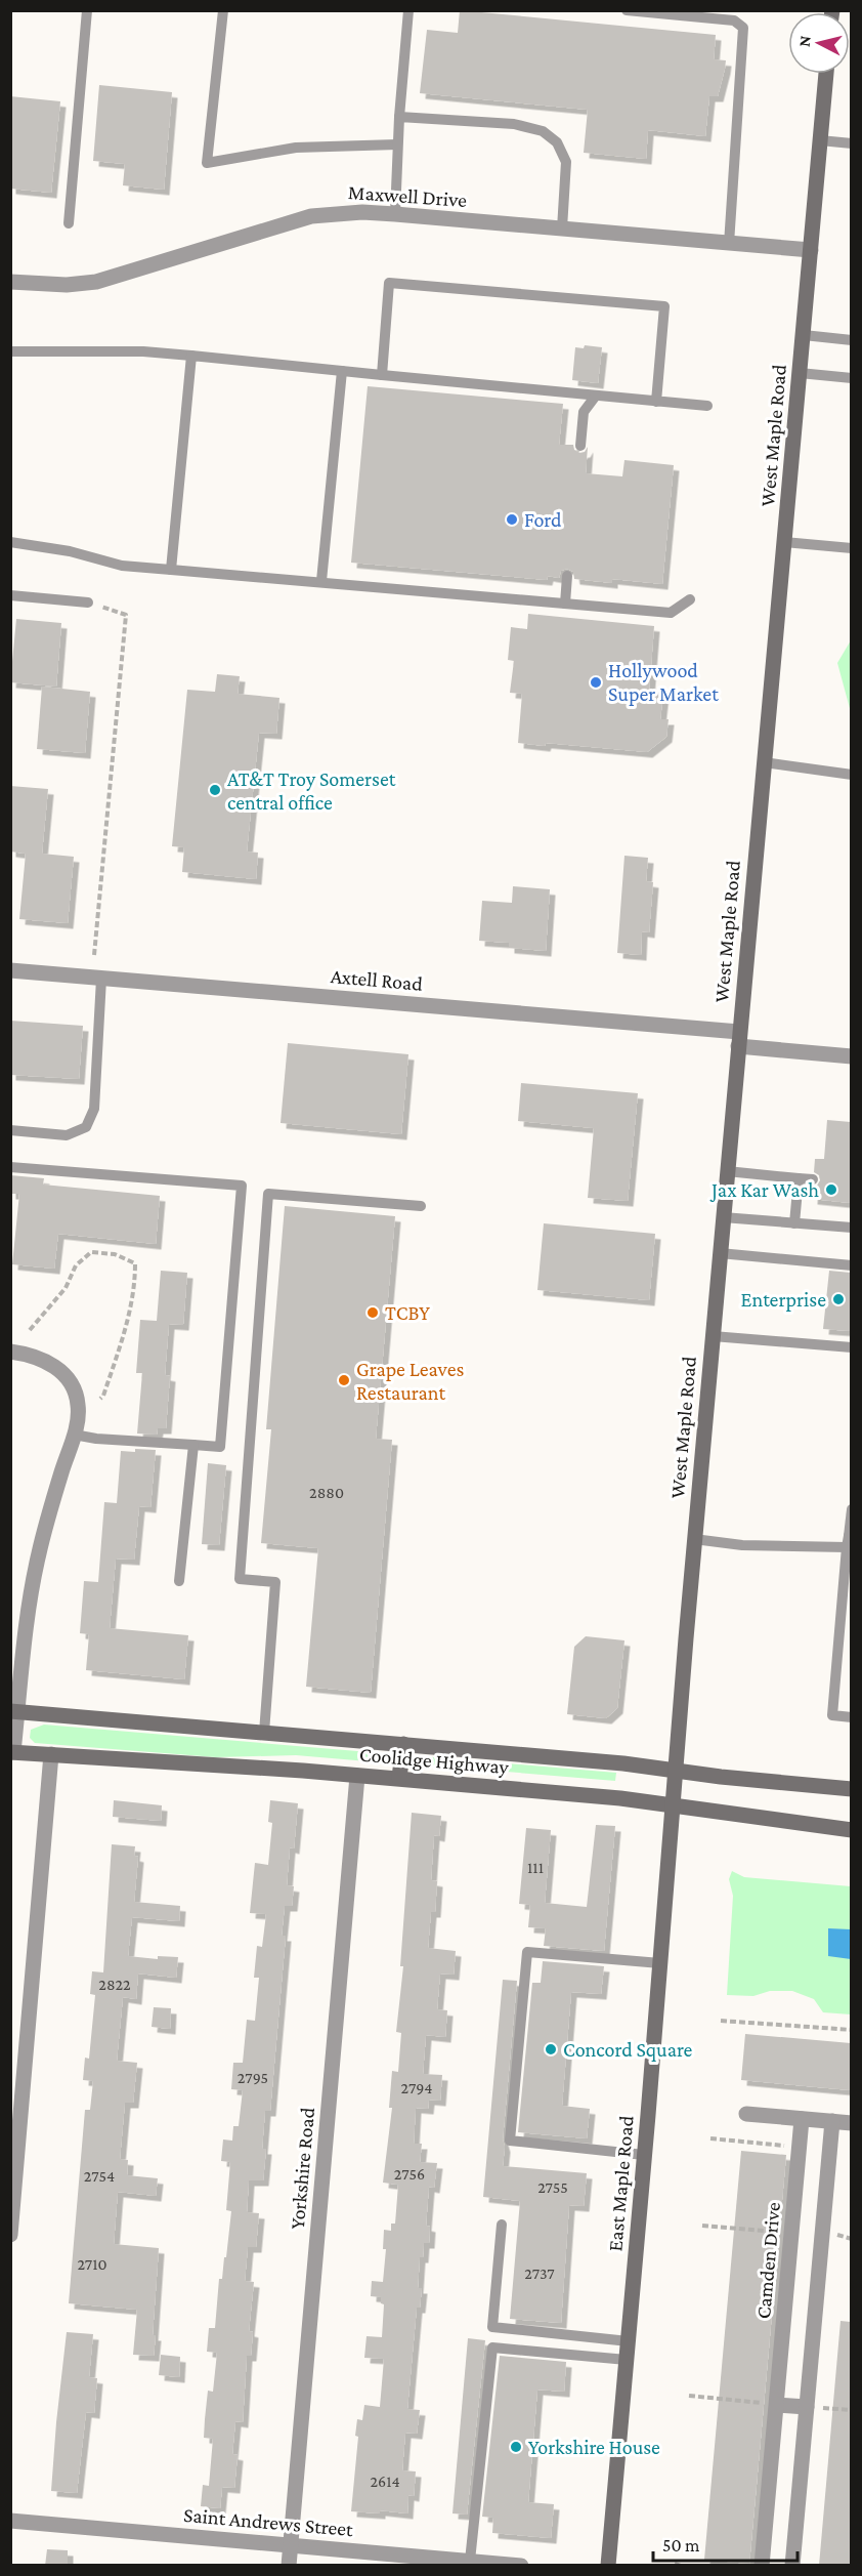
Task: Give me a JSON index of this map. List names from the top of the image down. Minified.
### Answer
{"streets":{"main road":["West Maple Road","Coolidge Highway","East Maple Road"],"street":["Maxwell Drive","Axtell Road","Yorkshire Road","Camden Drive","Saint Andrews Street"]},"crossings":[["Maxwell Drive","West Maple Road"],["West Maple Road","Axtell Road"],["West Maple Road","Coolidge Highway"],["West Maple Road","East Maple Road"],["Coolidge Highway","Yorkshire Road"],["Coolidge Highway","East Maple Road"],["Yorkshire Road","Saint Andrews Street"]],"places":["Ford","Hollywood Super Market","AT&T Troy Somerset central office","Jax Kar Wash","Enterprise","TCBY","Grape Leaves Restaurant","Concord Square","Yorkshire House"],"house_numbers":["2880","111","2822","2795","2794","2756","2754","2755","2710","2737","2614"],"scale_bar":"50 m","north":"left"}
